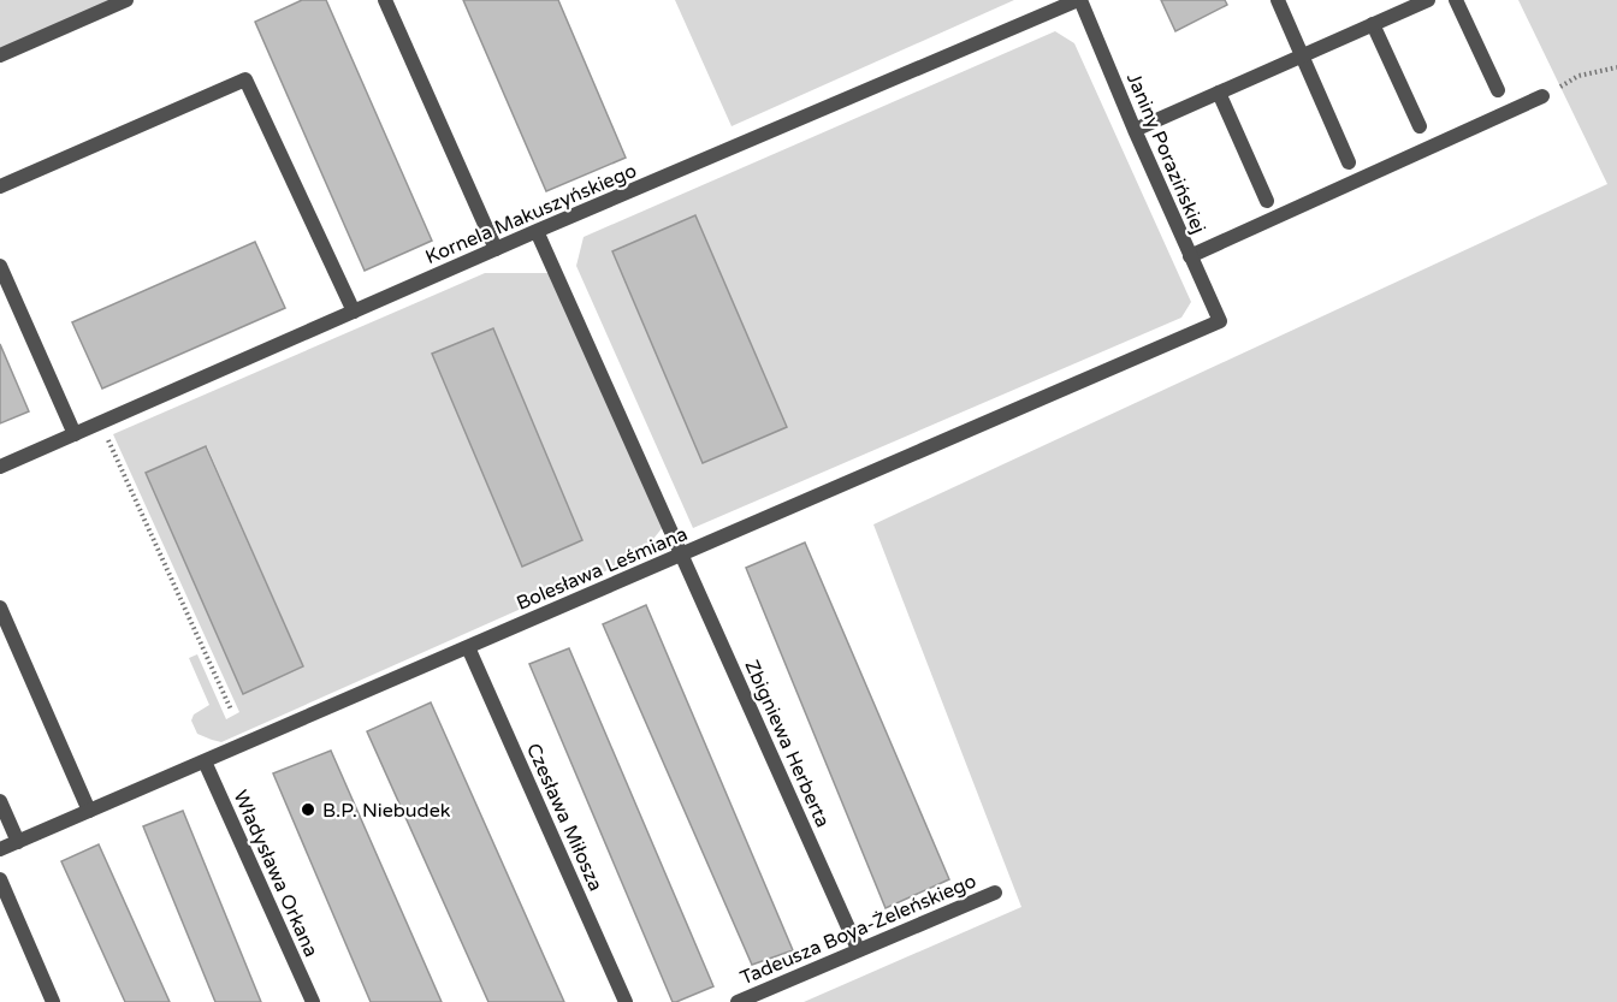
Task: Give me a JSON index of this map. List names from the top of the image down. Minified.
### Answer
{"streets":{"street":["Janiny Porazińskiej","Kornela Makuszyńskiego","Bolesława Leśmiana","Zbigniewa Herberta","Czesława Miłosza","Władysława Orkana","Tadeusza Boya-Żeleńskiego"]},"crossings":[["Janiny Porazińskiej","Kornela Makuszyńskiego"],["Janiny Porazińskiej","Bolesława Leśmiana"],["Kornela Makuszyńskiego","Zbigniewa Herberta"],["Bolesława Leśmiana","Zbigniewa Herberta"],["Bolesława Leśmiana","Czesława Miłosza"],["Bolesława Leśmiana","Władysława Orkana"],["Zbigniewa Herberta","Tadeusza Boya-Żeleńskiego"]],"places":["B.P. Niebudek"]}
